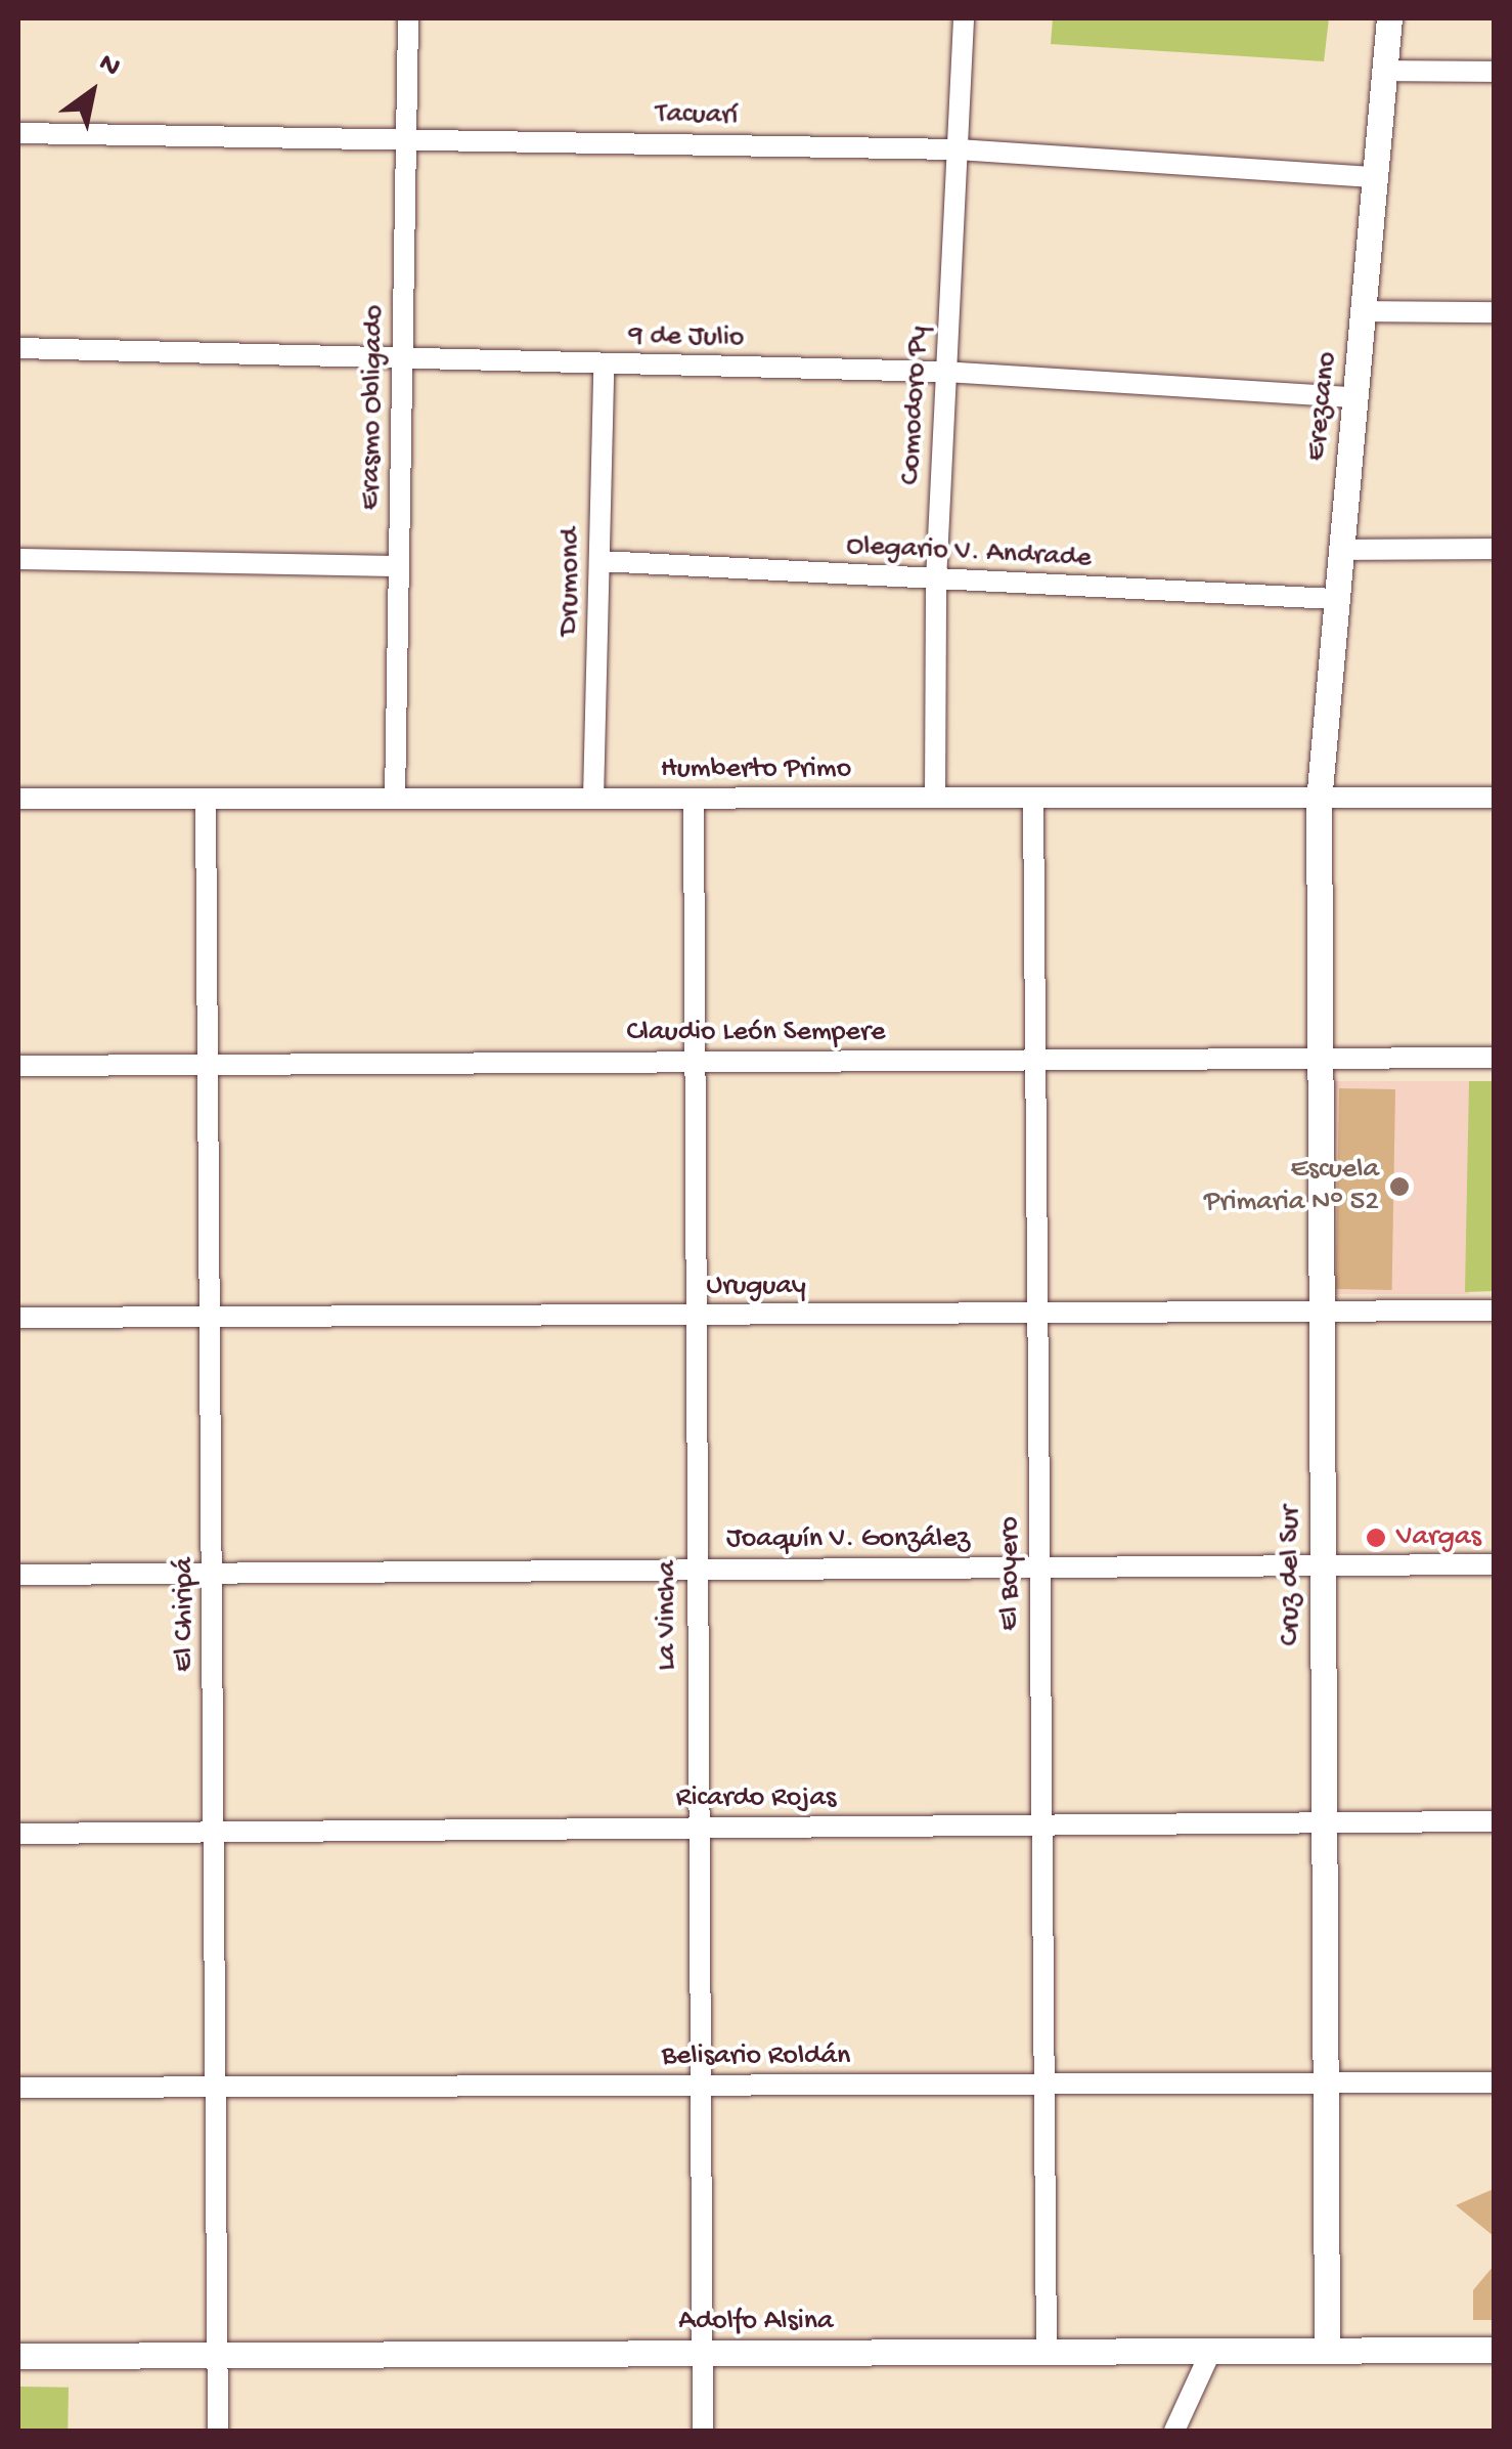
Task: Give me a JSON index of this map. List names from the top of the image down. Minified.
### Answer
{"streets":{"street":["Tacuarí","9 de Julio","Comodoro Py","Erezcano","Erasmo Obligado","Olegario V. Andrade","Drumond","Humberto Primo","Claudio León Sempere","Uruguay","Joaquín V. González","El Boyero","Cruz del Sur","El Chiripá","La Vincha","Ricardo Rojas","Belisario Roldán","Adolfo Alsina"]},"crossings":[["Tacuarí","Comodoro Py"],["Tacuarí","Erezcano"],["Tacuarí","Erasmo Obligado"],["9 de Julio","Comodoro Py"],["9 de Julio","Erezcano"],["9 de Julio","Erasmo Obligado"],["9 de Julio","Drumond"],["Comodoro Py","Olegario V. Andrade"],["Comodoro Py","Humberto Primo"],["Erezcano","Olegario V. Andrade"],["Erezcano","Humberto Primo"],["Erezcano","Cruz del Sur"],["Erasmo Obligado","Humberto Primo"],["Olegario V. Andrade","Drumond"],["Drumond","Humberto Primo"],["Humberto Primo","El Boyero"],["Humberto Primo","Cruz del Sur"],["Humberto Primo","El Chiripá"],["Humberto Primo","La Vincha"],["Claudio León Sempere","El Boyero"],["Claudio León Sempere","Cruz del Sur"],["Claudio León Sempere","El Chiripá"],["Claudio León Sempere","La Vincha"],["Uruguay","El Boyero"],["Uruguay","Cruz del Sur"],["Uruguay","El Chiripá"],["Uruguay","La Vincha"],["Joaquín V. González","El Boyero"],["Joaquín V. González","Cruz del Sur"],["Joaquín V. González","El Chiripá"],["Joaquín V. González","La Vincha"],["El Boyero","Ricardo Rojas"],["El Boyero","Belisario Roldán"],["El Boyero","Adolfo Alsina"],["Cruz del Sur","Ricardo Rojas"],["Cruz del Sur","Belisario Roldán"],["Cruz del Sur","Adolfo Alsina"],["El Chiripá","Ricardo Rojas"],["El Chiripá","Belisario Roldán"],["El Chiripá","Adolfo Alsina"],["La Vincha","Ricardo Rojas"],["La Vincha","Belisario Roldán"],["La Vincha","Adolfo Alsina"]],"places":["Escuela Primaria N° 52","Vargas"],"north":"top right"}
